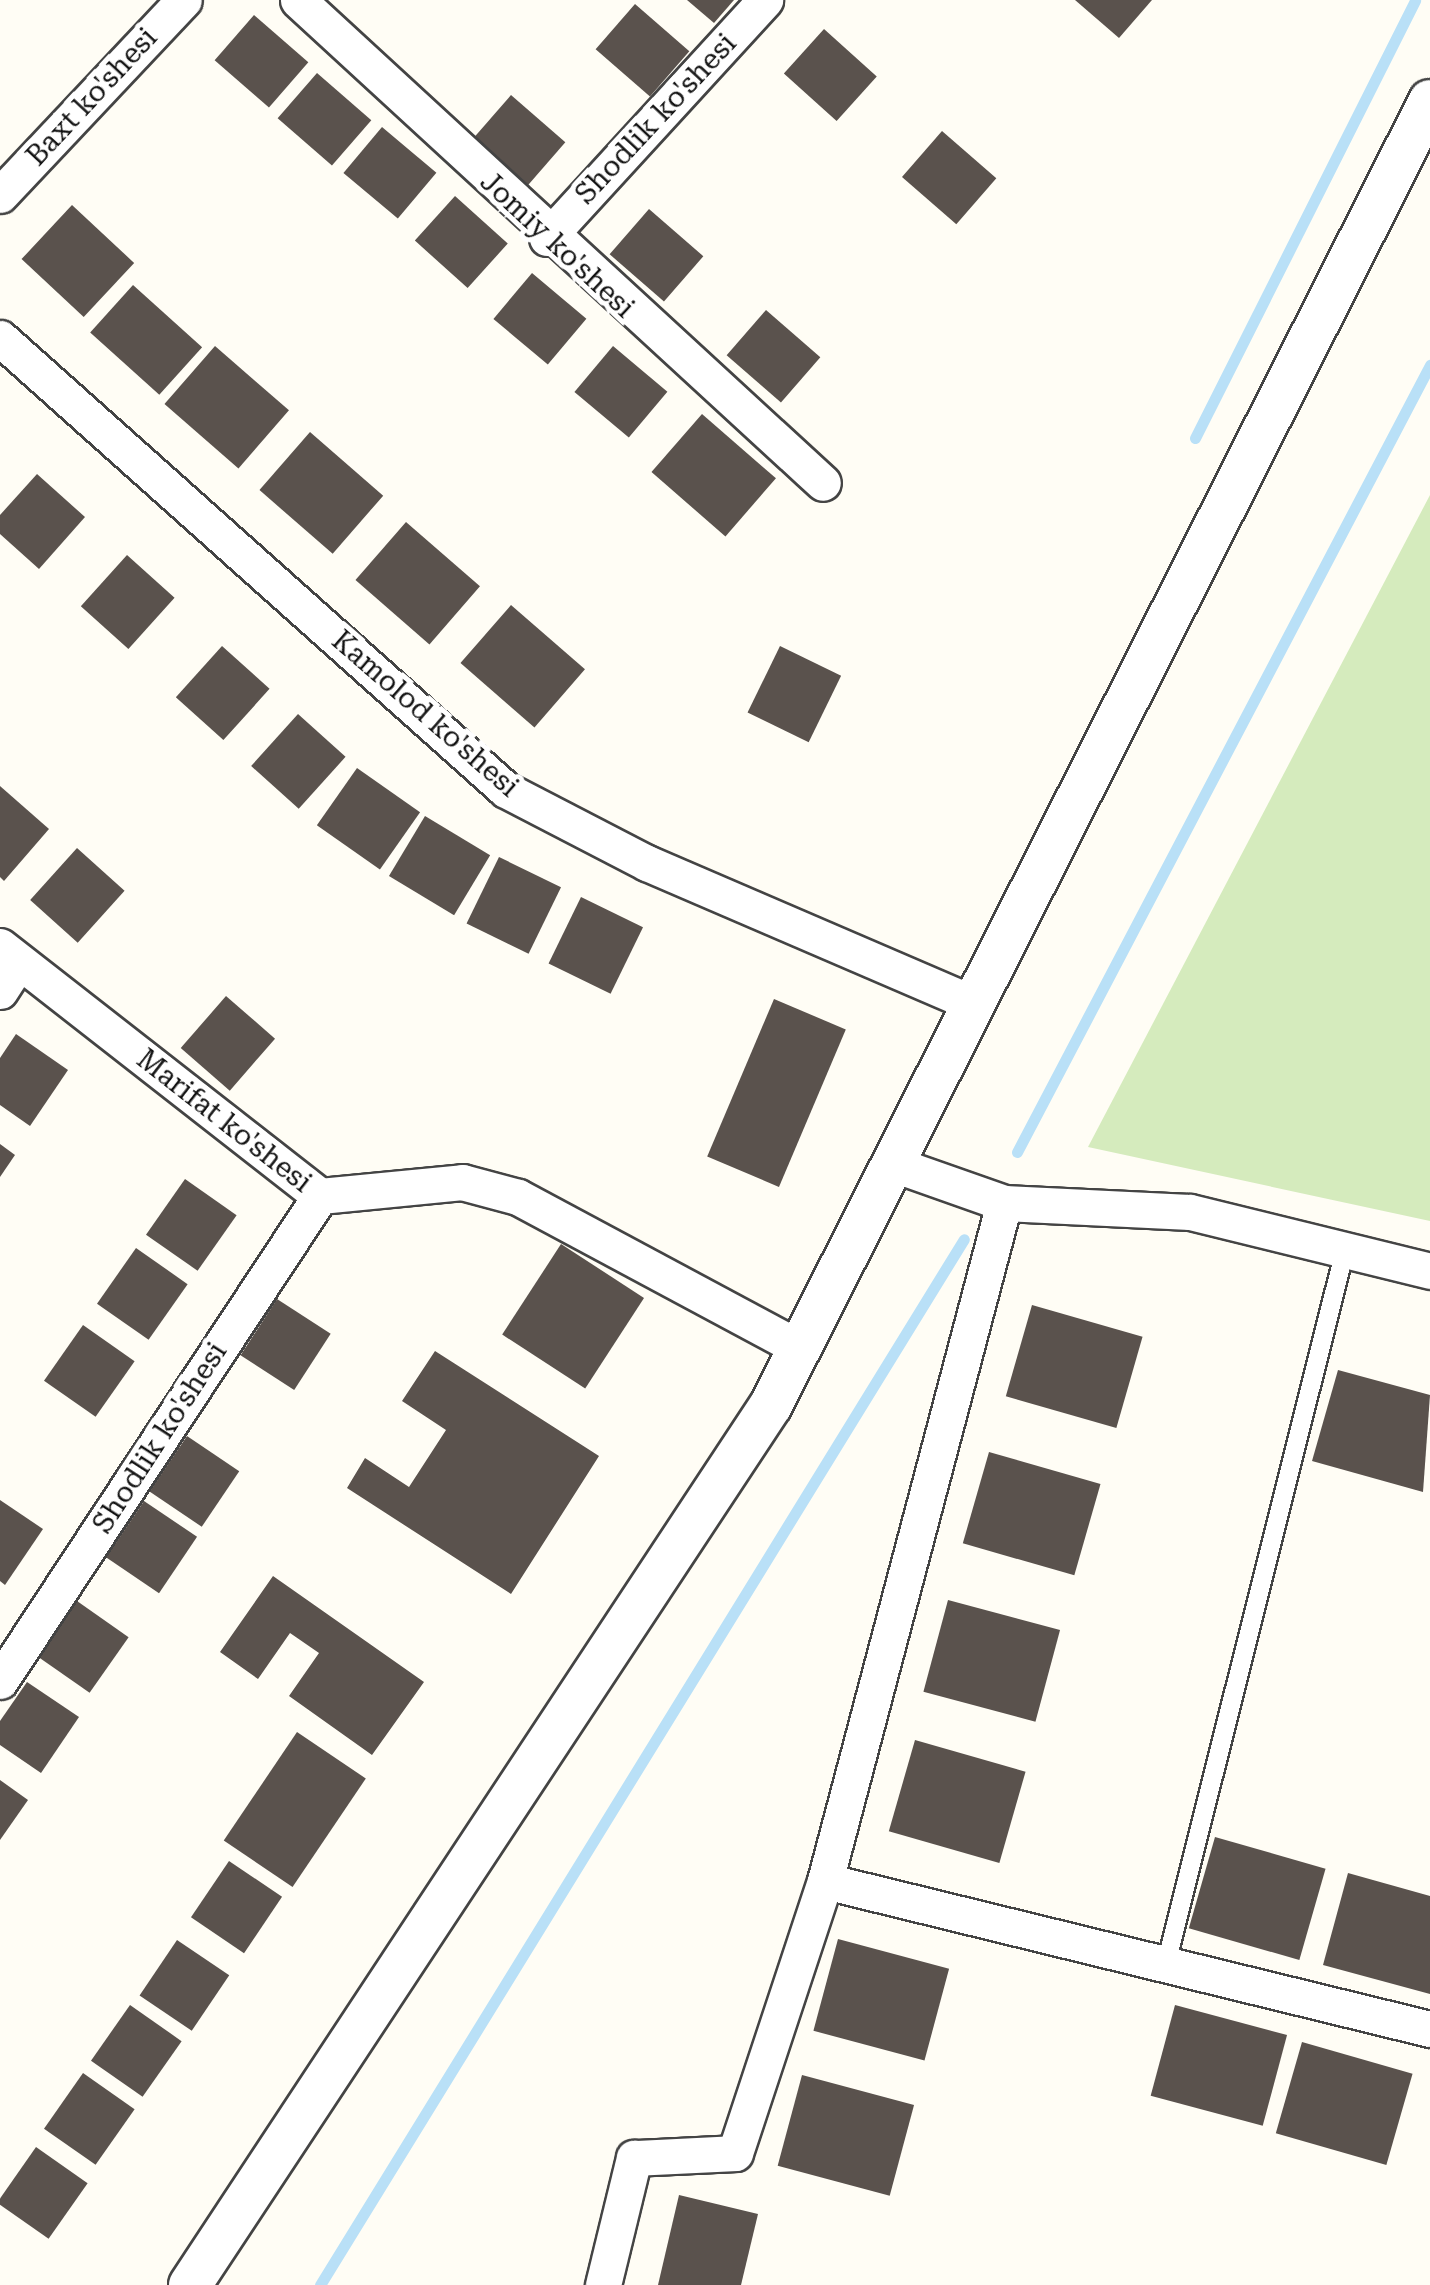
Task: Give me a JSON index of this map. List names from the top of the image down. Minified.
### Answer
{"streets":{"street":["Baxt ko'shesi","Shodlik ko'shesi","Jomiy ko'shesi","Kamolod ko'shesi","Marifat ko'shesi"]},"crossings":[["Shodlik ko'shesi","Jomiy ko'shesi"],["Shodlik ko'shesi","Marifat ko'shesi"]]}
